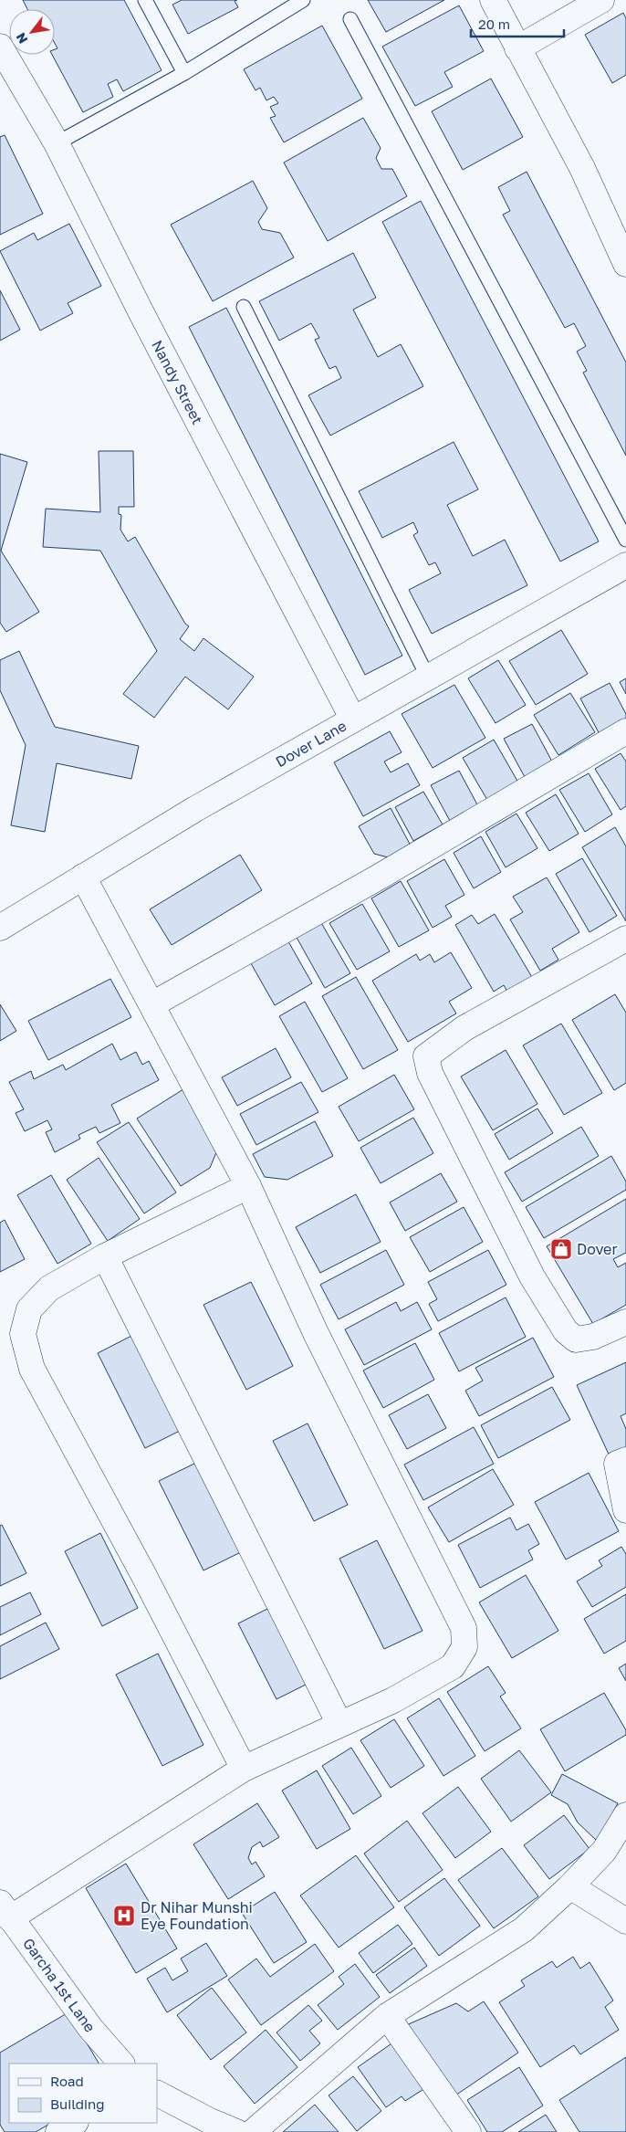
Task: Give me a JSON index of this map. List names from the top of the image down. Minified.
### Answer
{"streets":{"street":["Nandy Street","Dover Lane","Garcha 1st Lane"]},"crossings":[["Nandy Street","Dover Lane"]],"places":{"shop":["Dover"],"hospital":["Dr Nihar Munshi Eye Foundation"]},"legend":["Road","Building"],"scale_bar":"20 m","north":"bottom left"}
